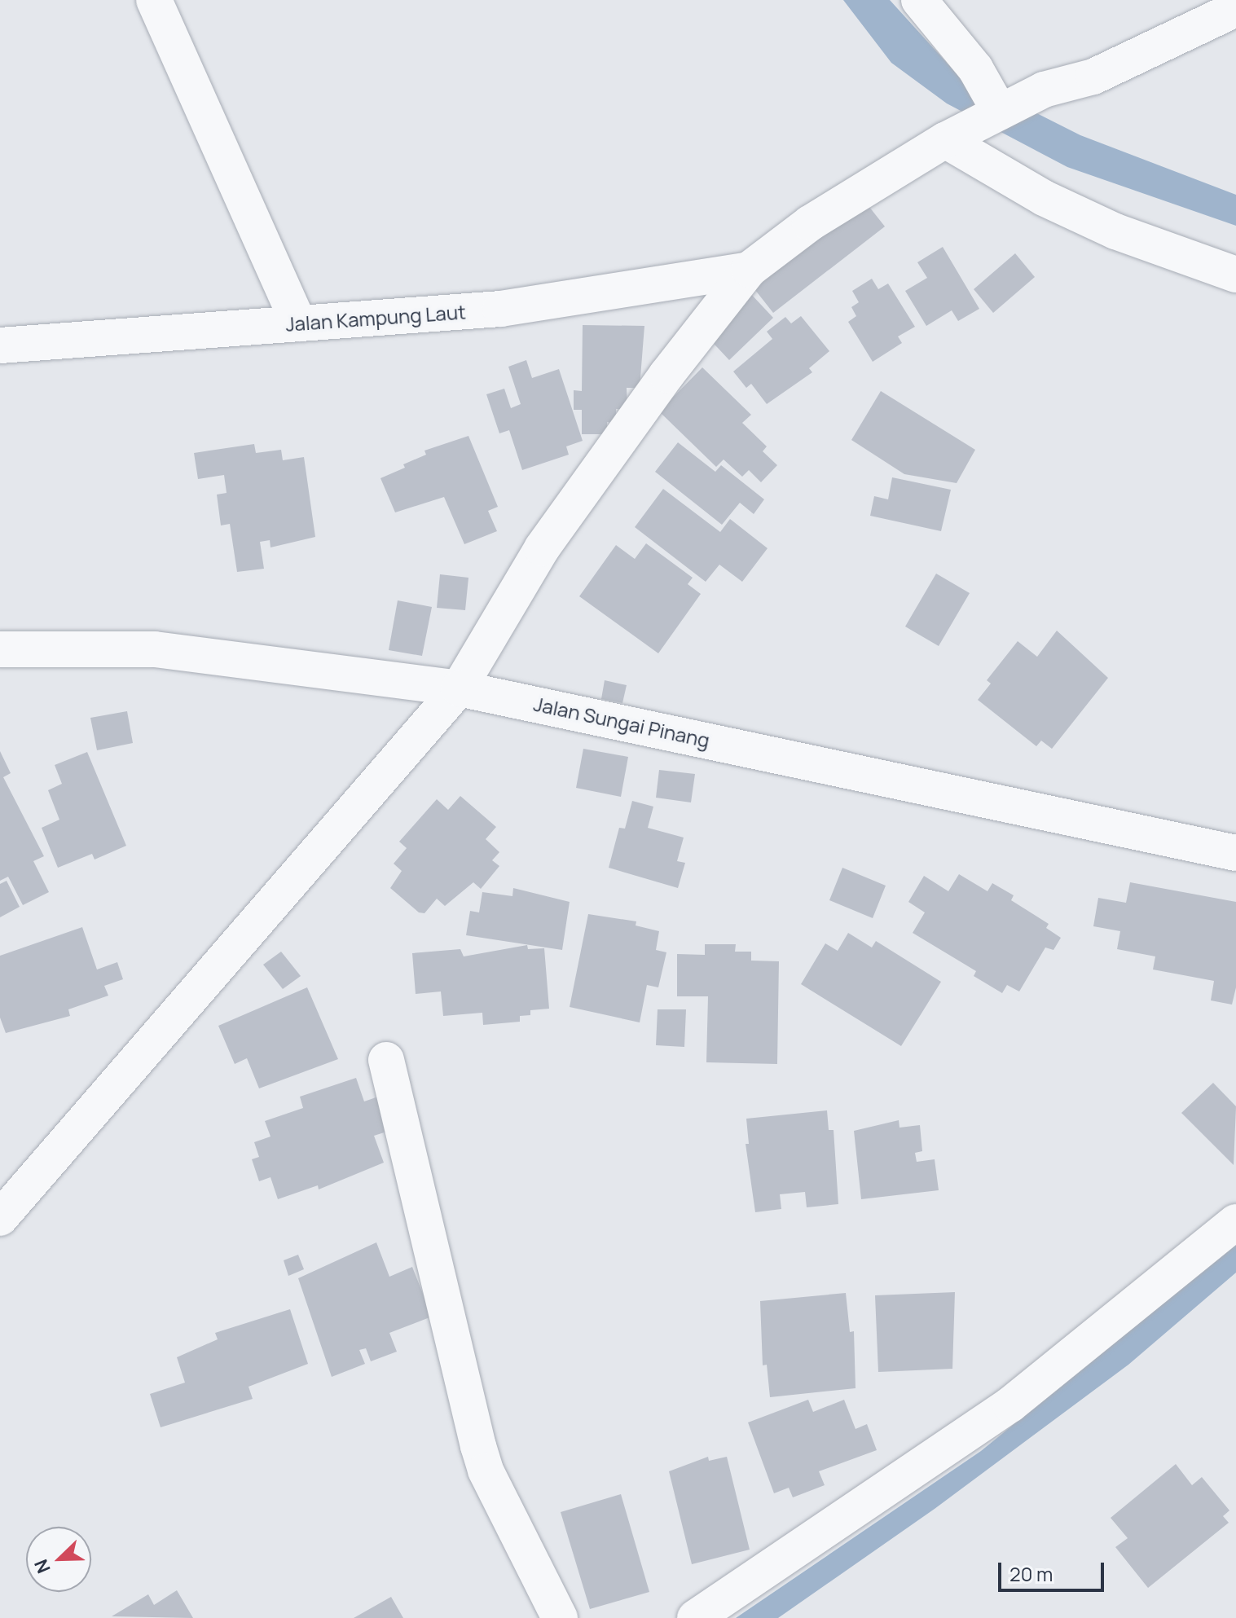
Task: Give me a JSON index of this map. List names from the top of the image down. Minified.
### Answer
{"streets":{"street":["Jalan Kampung Laut","Jalan Sungai Pinang"]},"scale_bar":"20 m","north":"bottom left"}
